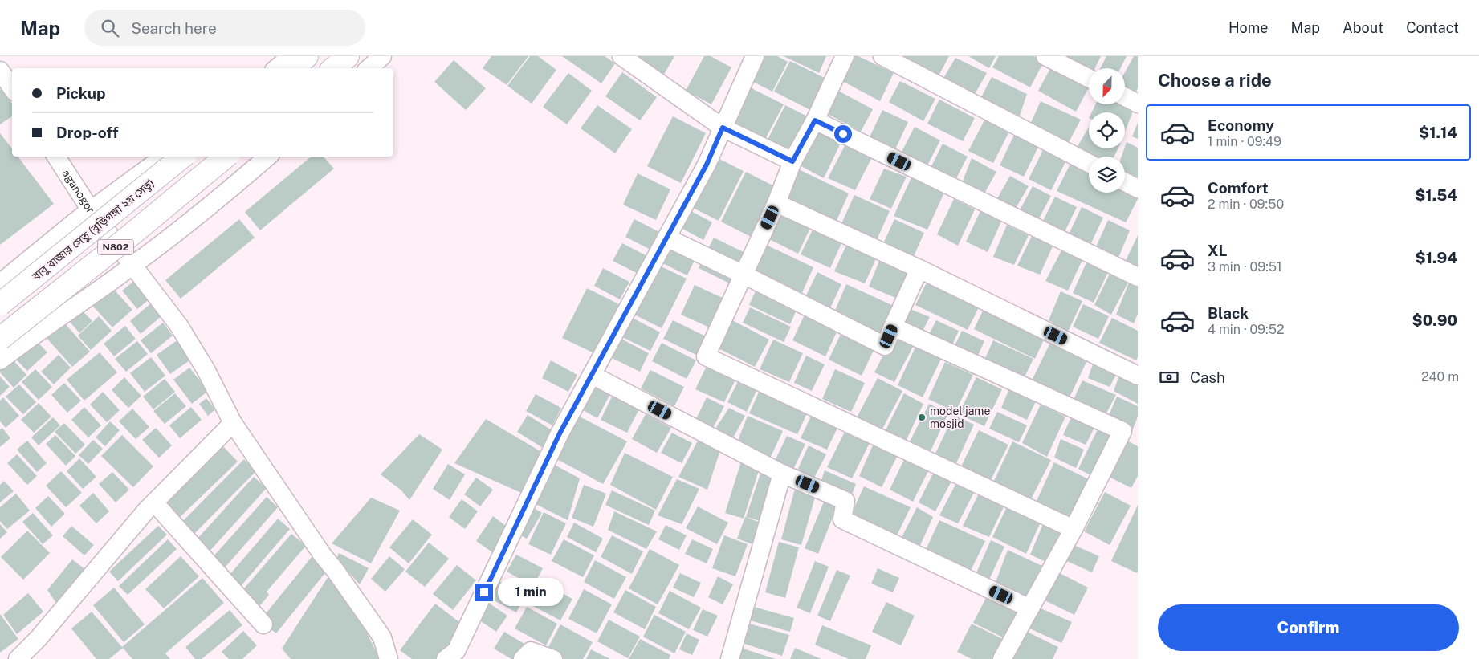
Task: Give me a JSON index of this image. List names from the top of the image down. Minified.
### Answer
{"streets":{"highway":["বাবু বাজার সেতু (বুড়িগঙ্গা ২য় সেতু)","N802"],"street":["aganogor"]},"places":["model jame mosjid"],"north":"bottom","page":{"header":"Map","search":"Search here","nav":["Home","Map","About","Contact"],"heading":"Choose a ride","banner":["Pickup","Drop-off"],"list":[{"name":"Economy","note":"1 min · 09:49","value":"$1.14"},{"name":"Comfort","note":"2 min · 09:50","value":"$1.54"},{"name":"XL","note":"3 min · 09:51","value":"$1.94"},{"name":"Black","note":"4 min · 09:52","value":"$0.90"}],"pay":["Cash","240 m"],"bubble":"1 min","buttons":"Confirm"}}
